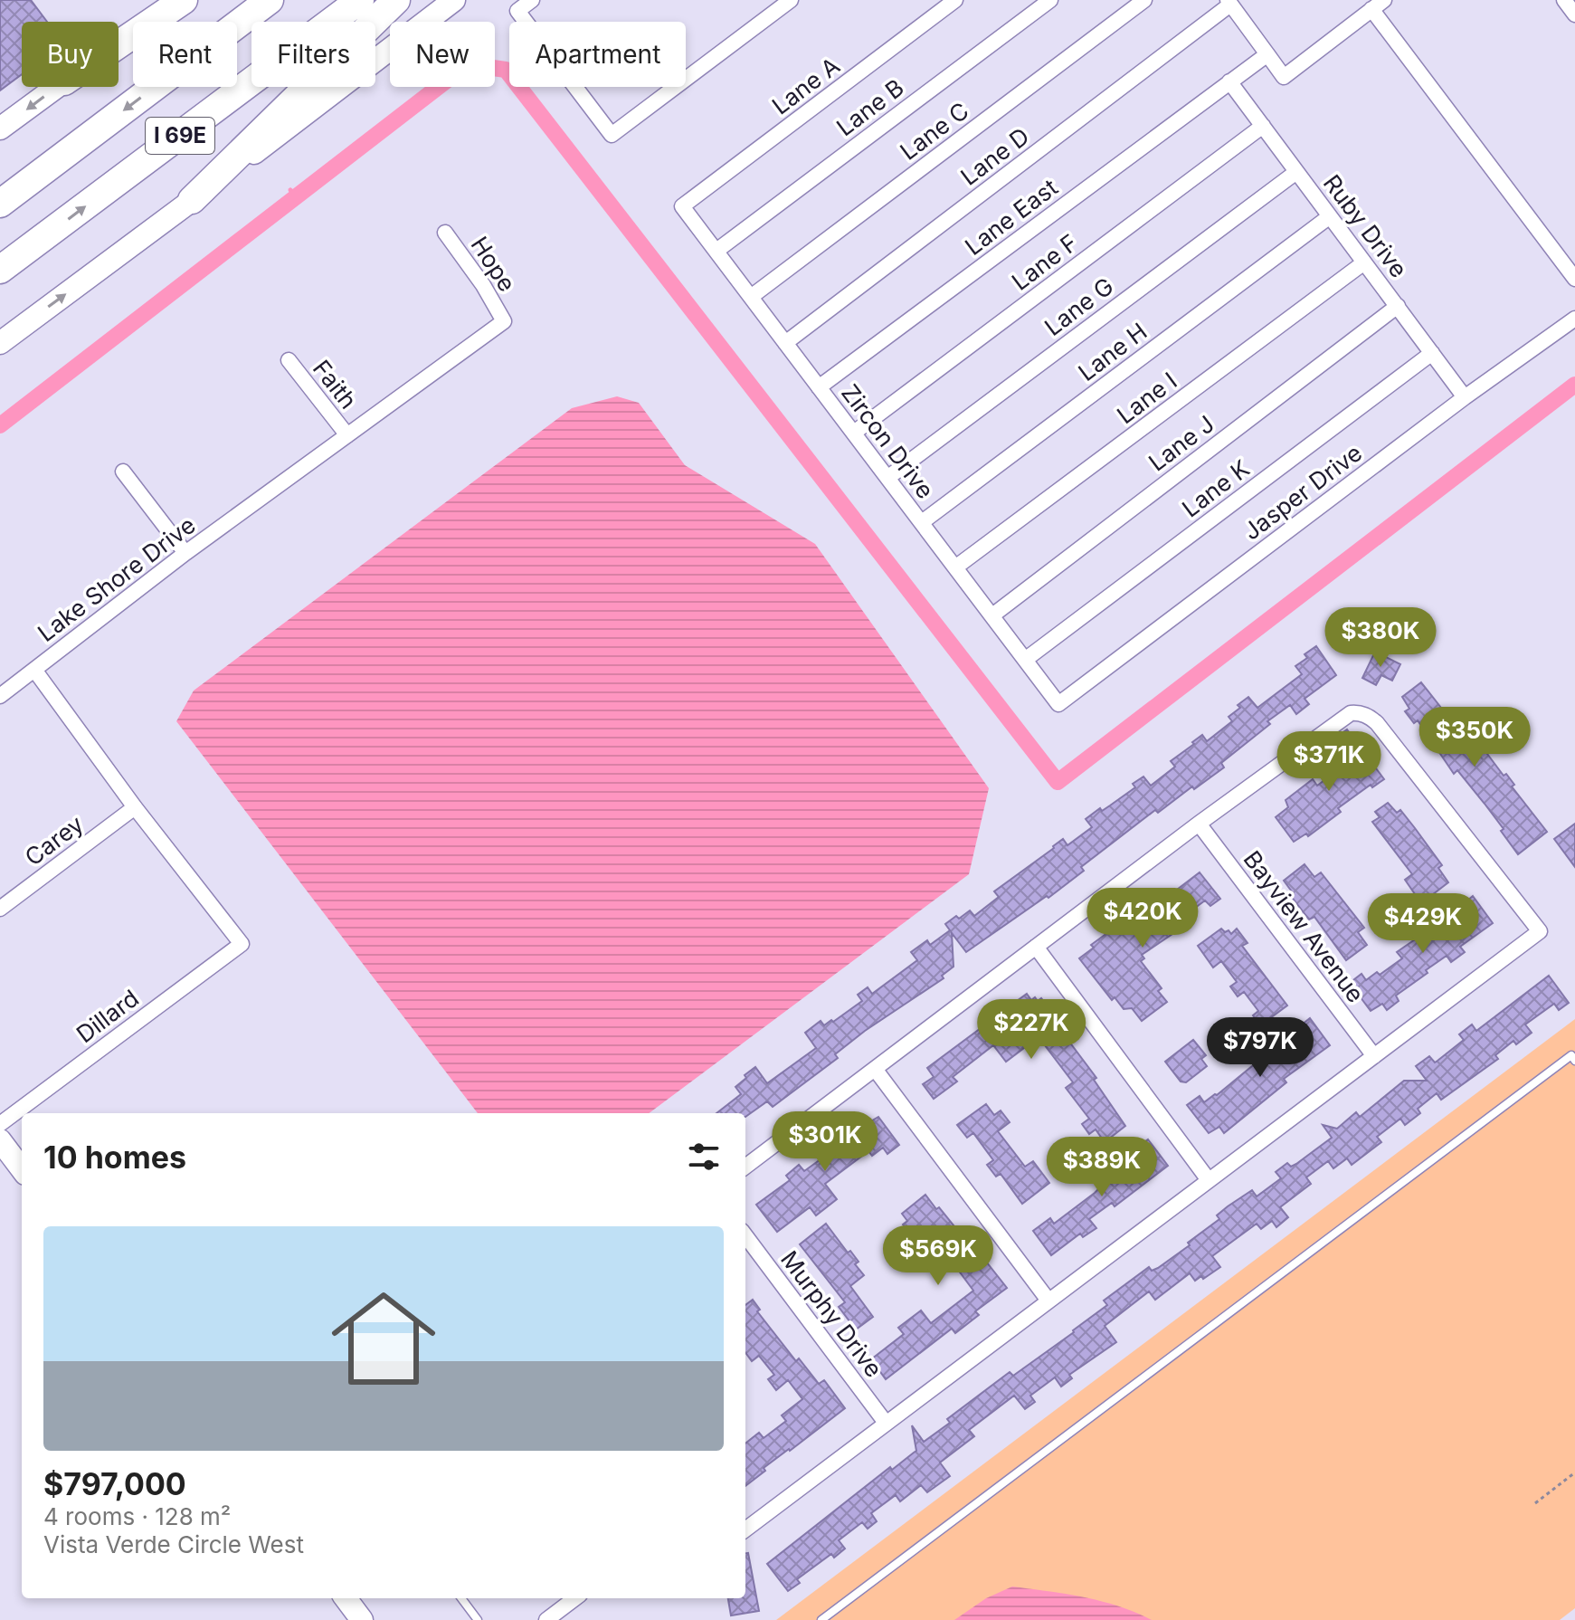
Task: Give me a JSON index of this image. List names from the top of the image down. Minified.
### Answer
{"streets":{"highway":["I 69E"],"street":["Lane A","Lane B","Lane C","Lane D","Lane East","Ruby Drive","Lane F","Hope","Lane G","Lane H","Faith","Lane I","Zircon Drive","Lane J","Lane K","Jasper Drive","Lake Shore Drive","Carey","Bayview Avenue","Dillard","Murphy Drive"]},"crossings":[["Lane A","Zircon Drive"],["Lane B","Zircon Drive"],["Lane C","Zircon Drive"],["Lane D","Zircon Drive"],["Lane East","Ruby Drive"],["Lane East","Zircon Drive"],["Ruby Drive","Lane F"],["Ruby Drive","Lane G"],["Ruby Drive","Lane H"],["Ruby Drive","Lane I"],["Ruby Drive","Lane J"],["Ruby Drive","Lane K"],["Ruby Drive","Jasper Drive"],["Lane F","Zircon Drive"],["Hope","Lake Shore Drive"],["Lane G","Zircon Drive"],["Lane H","Zircon Drive"],["Faith","Lake Shore Drive"],["Lane I","Zircon Drive"],["Zircon Drive","Lane J"],["Zircon Drive","Lane K"],["Zircon Drive","Jasper Drive"],["Lake Shore Drive","Carey"],["Lake Shore Drive","Dillard"]],"page":{"chip":["Buy","Rent","Filters","New","Apartment"],"price":["$380K","$350K","$371K","$420K","$429K","$227K","$797K","$301K","$389K","$569K"],"heading":"10 homes","list":[{"name":"$797,000","note":"4 rooms · 128 m² · Vista Verde Circle West"}]}}
